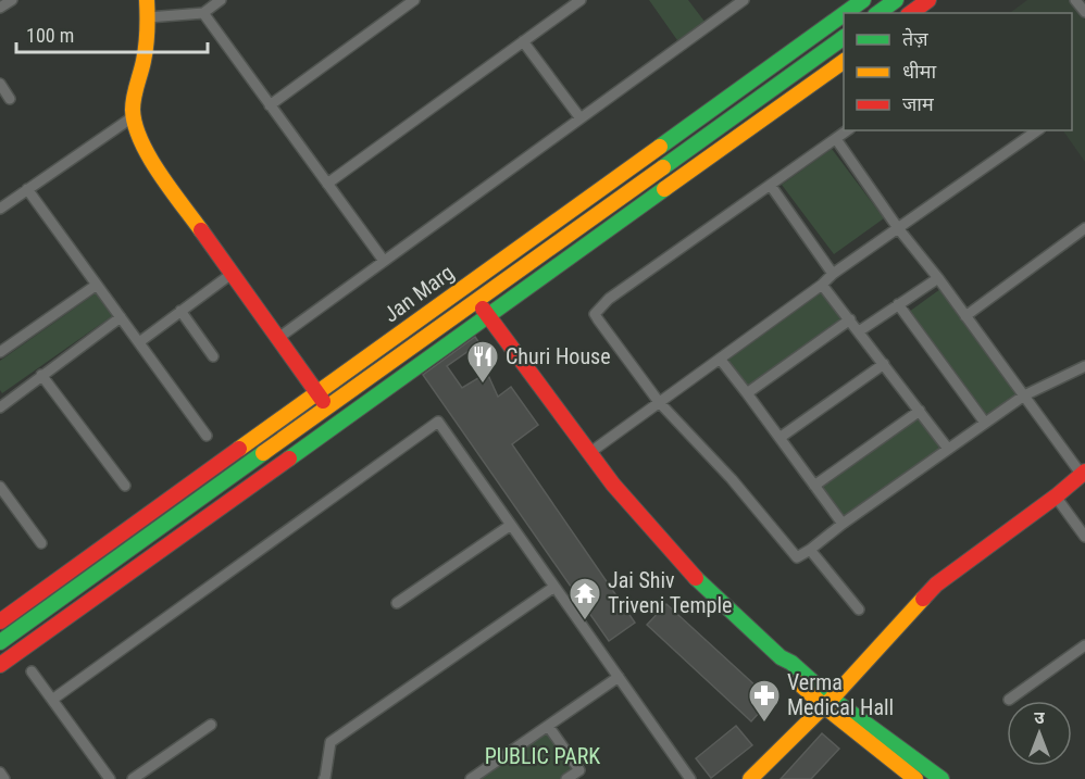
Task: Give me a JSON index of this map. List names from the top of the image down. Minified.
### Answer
{"streets":{"street":["Jan Marg"]},"parks":["PUBLIC PARK"],"places":{"restaurant":["Churi House"],"temple":["Jai Shiv Triveni Temple"],"pharmacy":["Verma Medical Hall"]},"legend":["तेज़","धीमा","जाम"],"scale_bar":"100 m","north":"top"}
